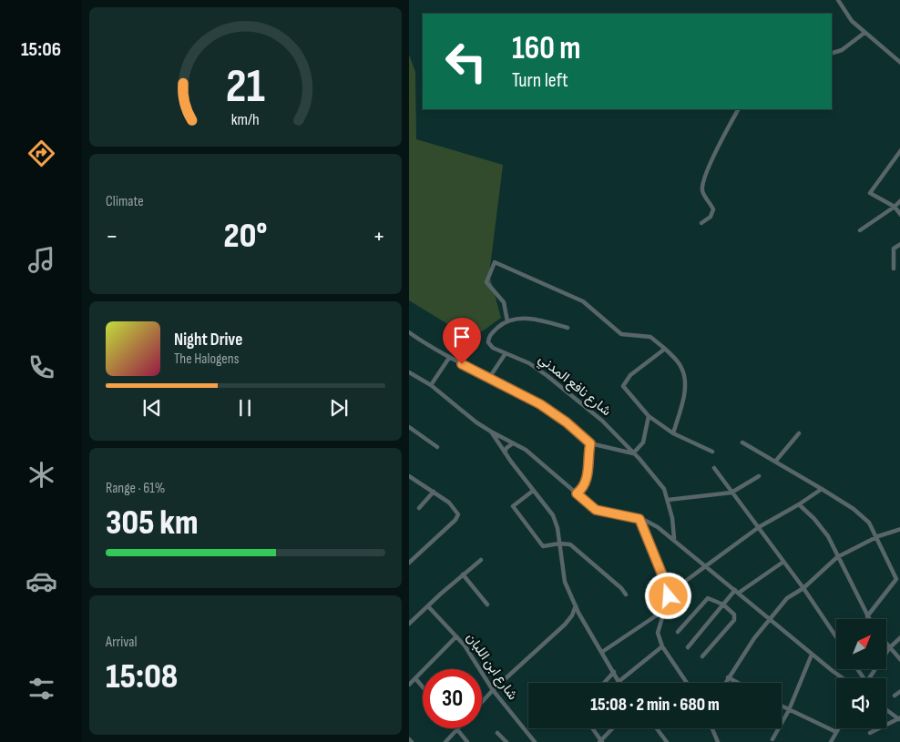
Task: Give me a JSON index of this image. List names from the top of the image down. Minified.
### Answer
{"streets":{"street":["شارع نافع المدني","شارع ابن اللبان"]},"north":"top right","page":{"tabs":"15:06","turn":["160 m","Turn left"],"tile":["Climate",["Range · 61%","305 km"],["Arrival","15:08"]],"heat":["−","20°","+"],"song":["Night Drive","The Halogens"],"limit":"30","trip":"15:08 · 2 min · 680 m","gauge":["21","km/h"]}}
